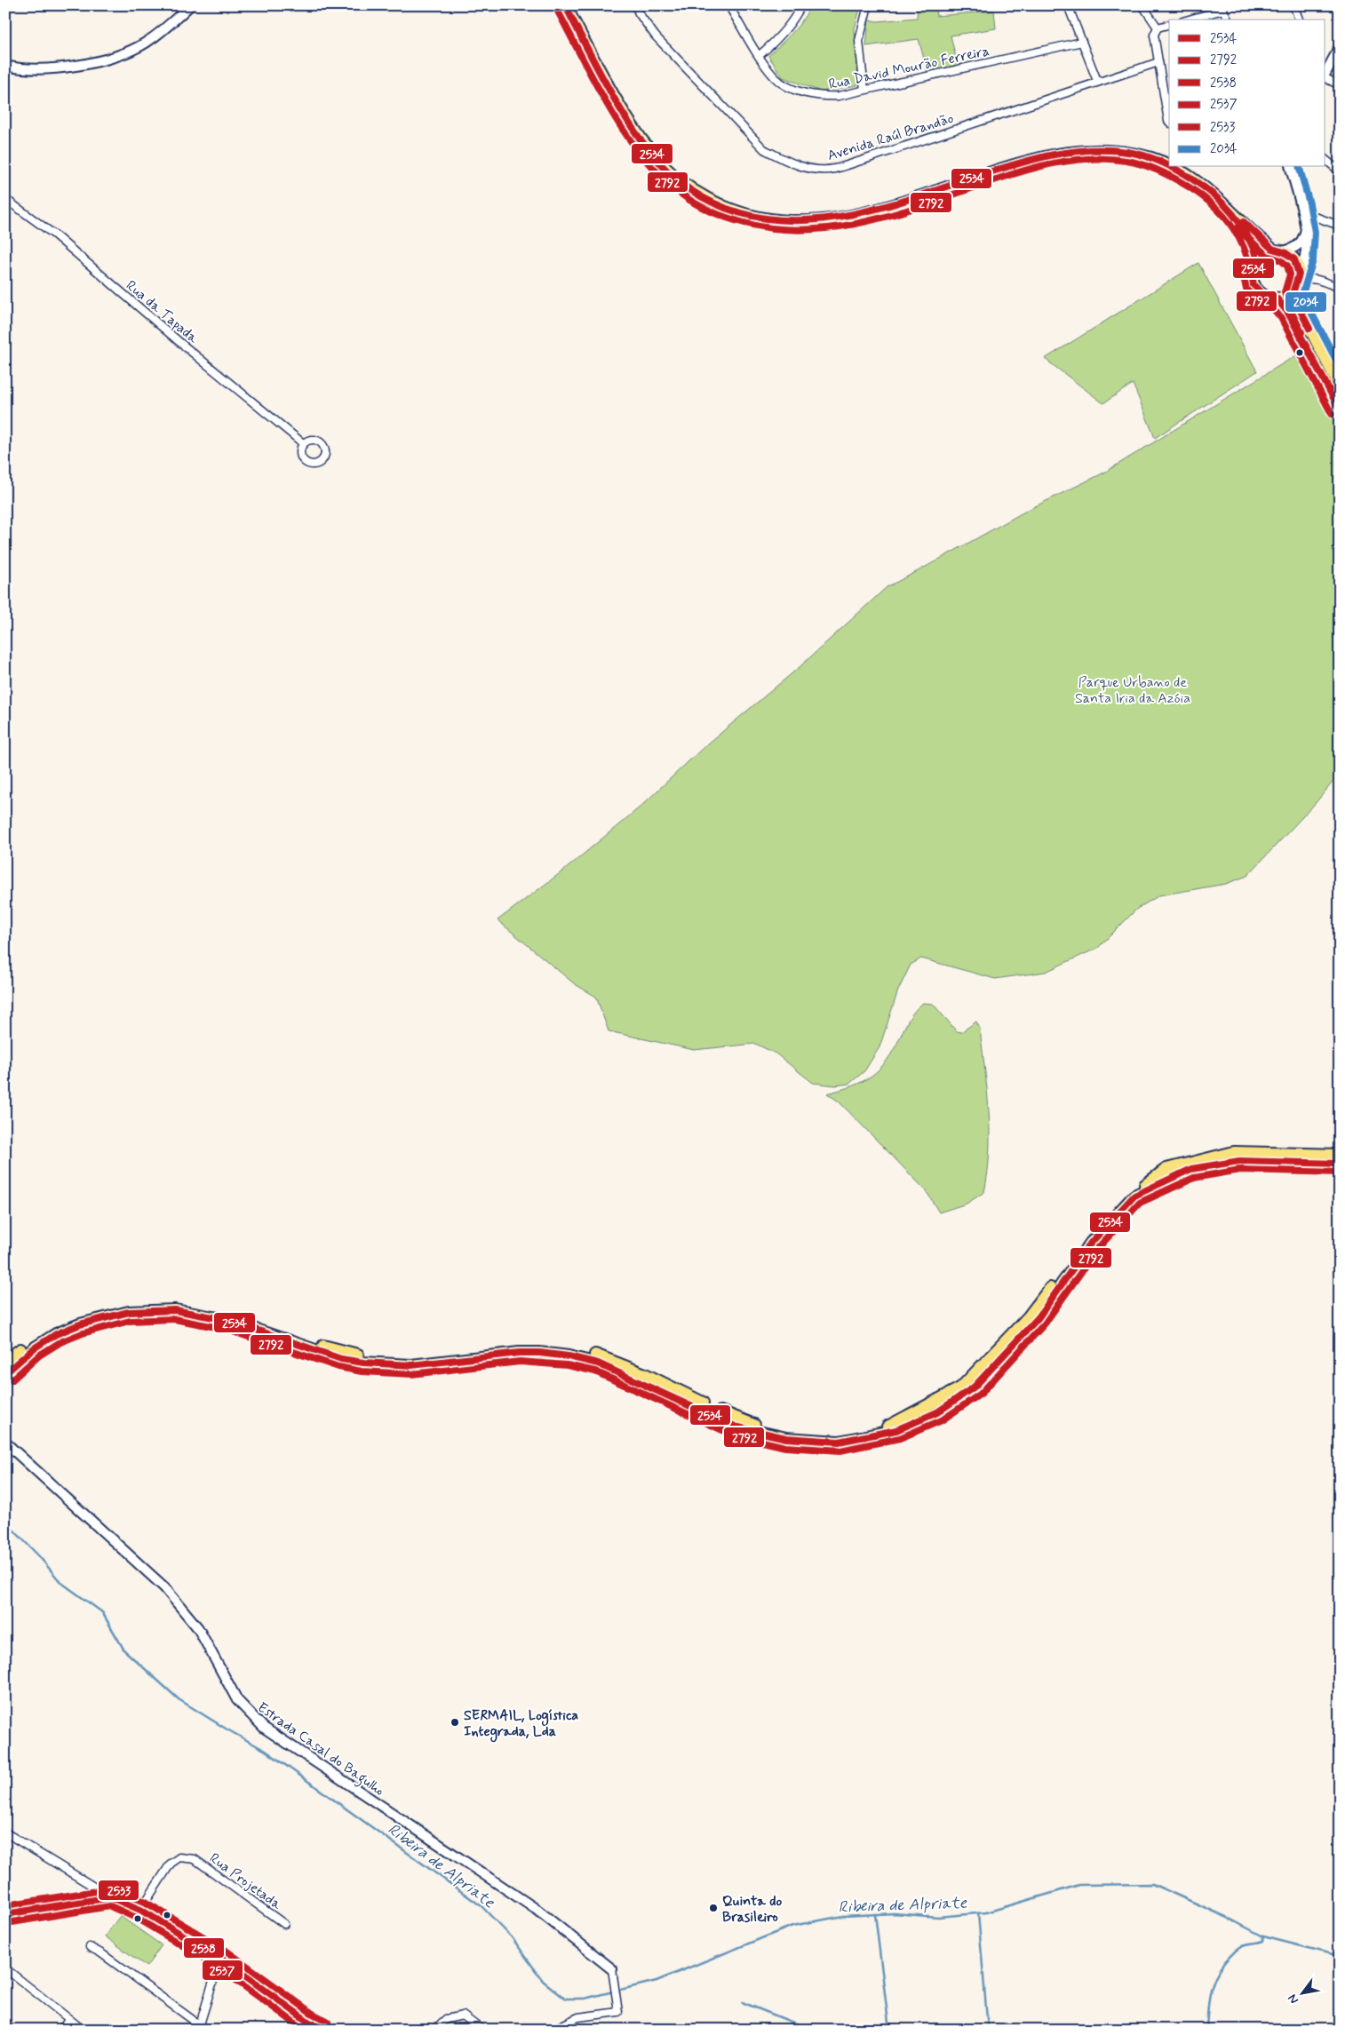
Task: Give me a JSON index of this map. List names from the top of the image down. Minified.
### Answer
{"streets":{"street":["Rua David Mourão Ferreira","Avenida Raúl Brandão","Rua da Tapada","Estrada Casal do Bagulho","Rua Projetada"]},"water":["Ribeira de Alpriate"],"parks":["Parque Urbano de Santa Iria da Azóia"],"places":["SERMAIL, Logística Integrada, Lda","Quinta do Brasileiro"],"lines":["transit line 2534","transit line 2792","transit line 2034","transit line 2533","transit line 2538","transit line 2537"],"legend":["2534","2792","2538","2537","2533","2034"],"north":"bottom left"}
